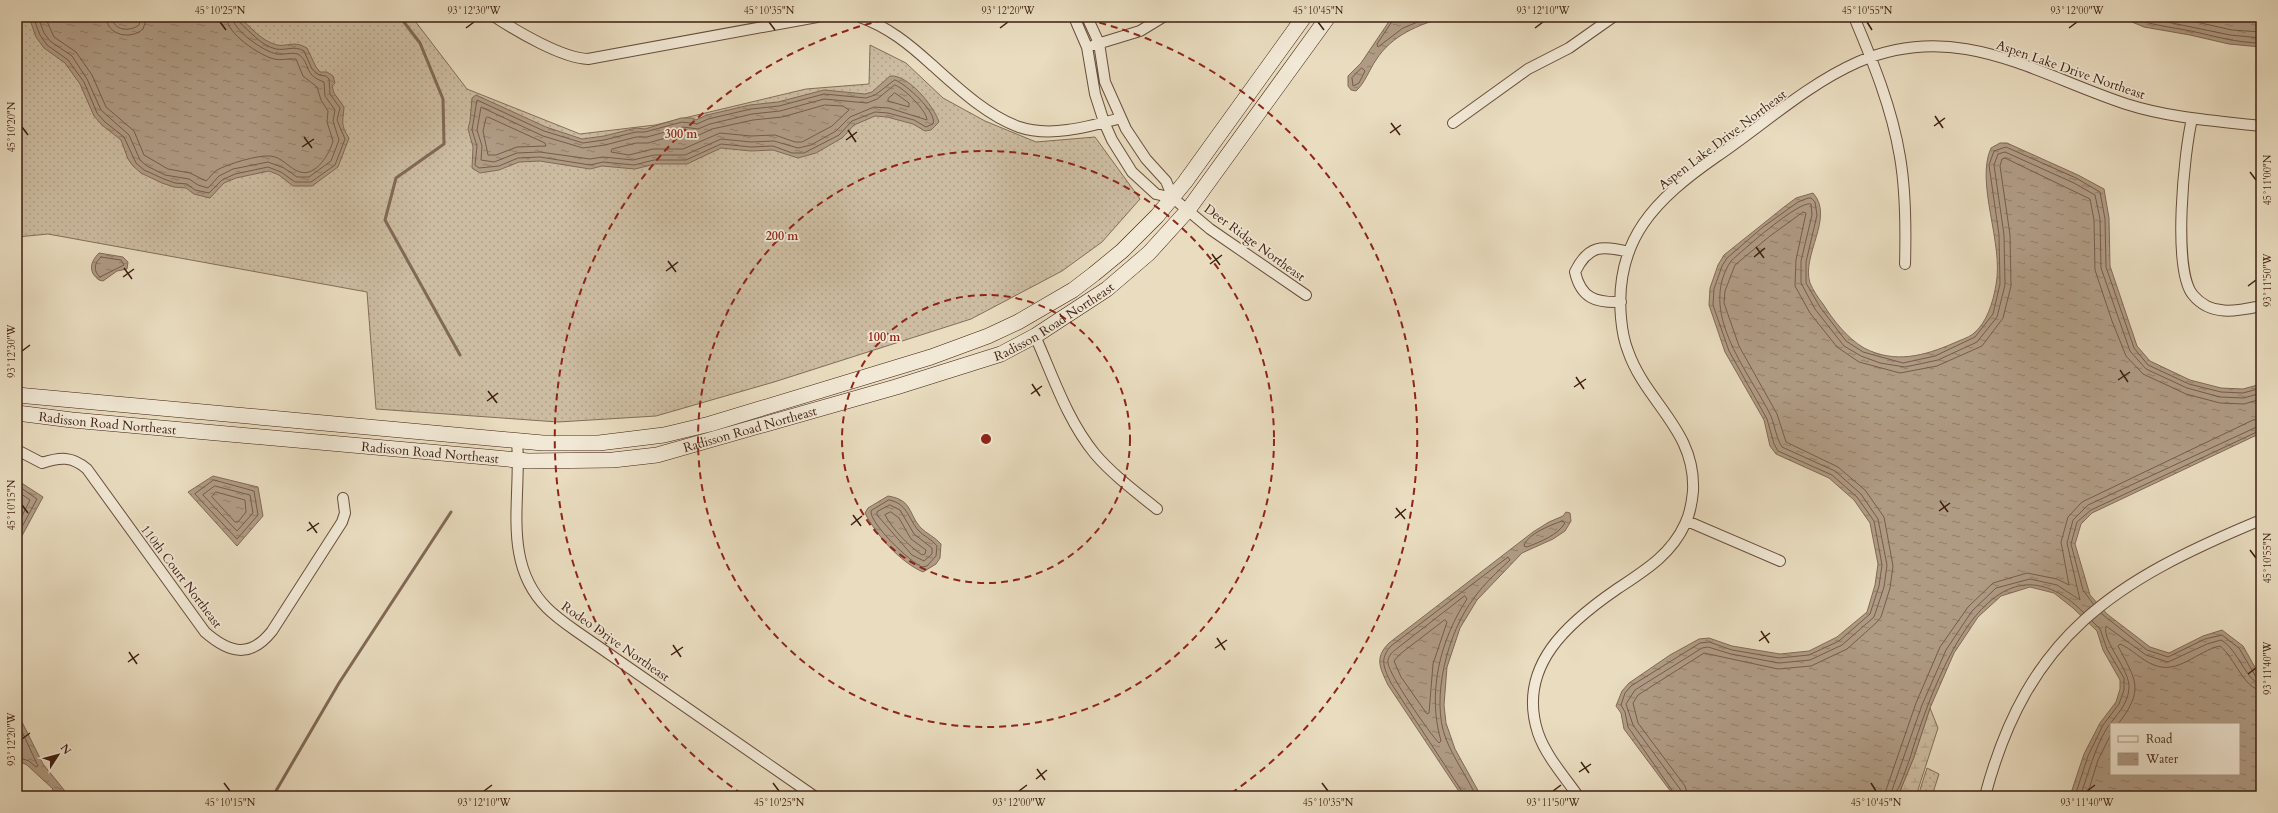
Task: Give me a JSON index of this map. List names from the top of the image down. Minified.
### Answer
{"streets":{"main road":["Radisson Road Northeast"],"street":["Aspen Lake Drive Northeast","Deer Ridge Northeast","110th Court Northeast","Rodeo Drive Northeast"]},"crossings":[["Deer Ridge Northeast","Radisson Road Northeast"],["Radisson Road Northeast","Rodeo Drive Northeast"]],"legend":["Road","Water"],"north":"top right","coordinates":["45°10'25\"N","93°12'30\"W","45°10'35\"N","93°12'20\"W","45°10'45\"N","93°12'10\"W","45°10'55\"N","93°12'00\"W","45°10'20\"N","45°11'00\"N","93°11'50\"W","45°10'15\"N","93°11'40\"W"],"rings":["300 m","200 m","100 m"]}
